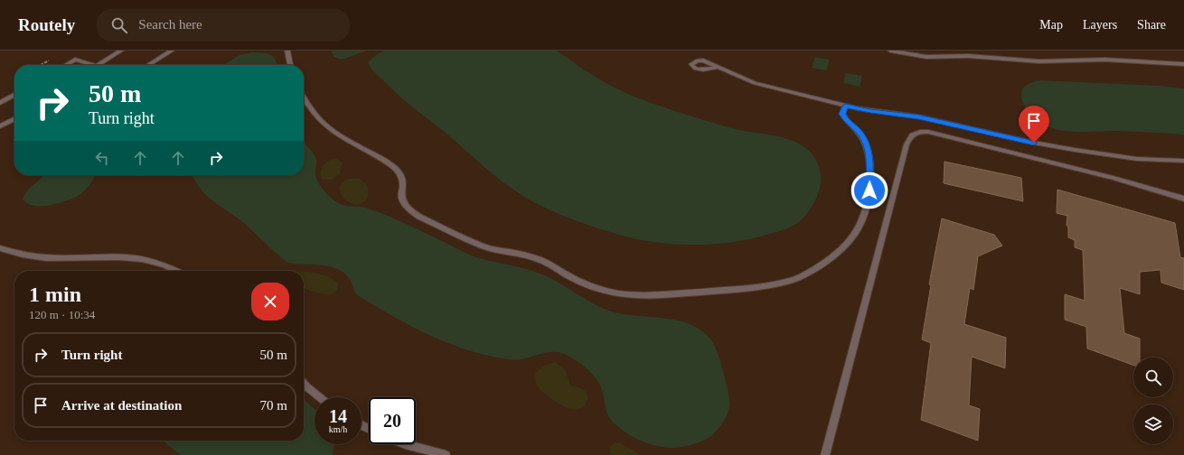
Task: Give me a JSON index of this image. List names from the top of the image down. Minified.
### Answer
{"page":{"header":"Routely","search":"Search here","nav":["Map","Layers","Share"],"turn":["50 m","Turn right"],"heading":["1 min","120 m · 10:34"],"list":[{"name":"Turn right","value":"50 m"},{"name":"Arrive at destination","value":"70 m"}],"speed":"14 km/h","limit":"20"}}
